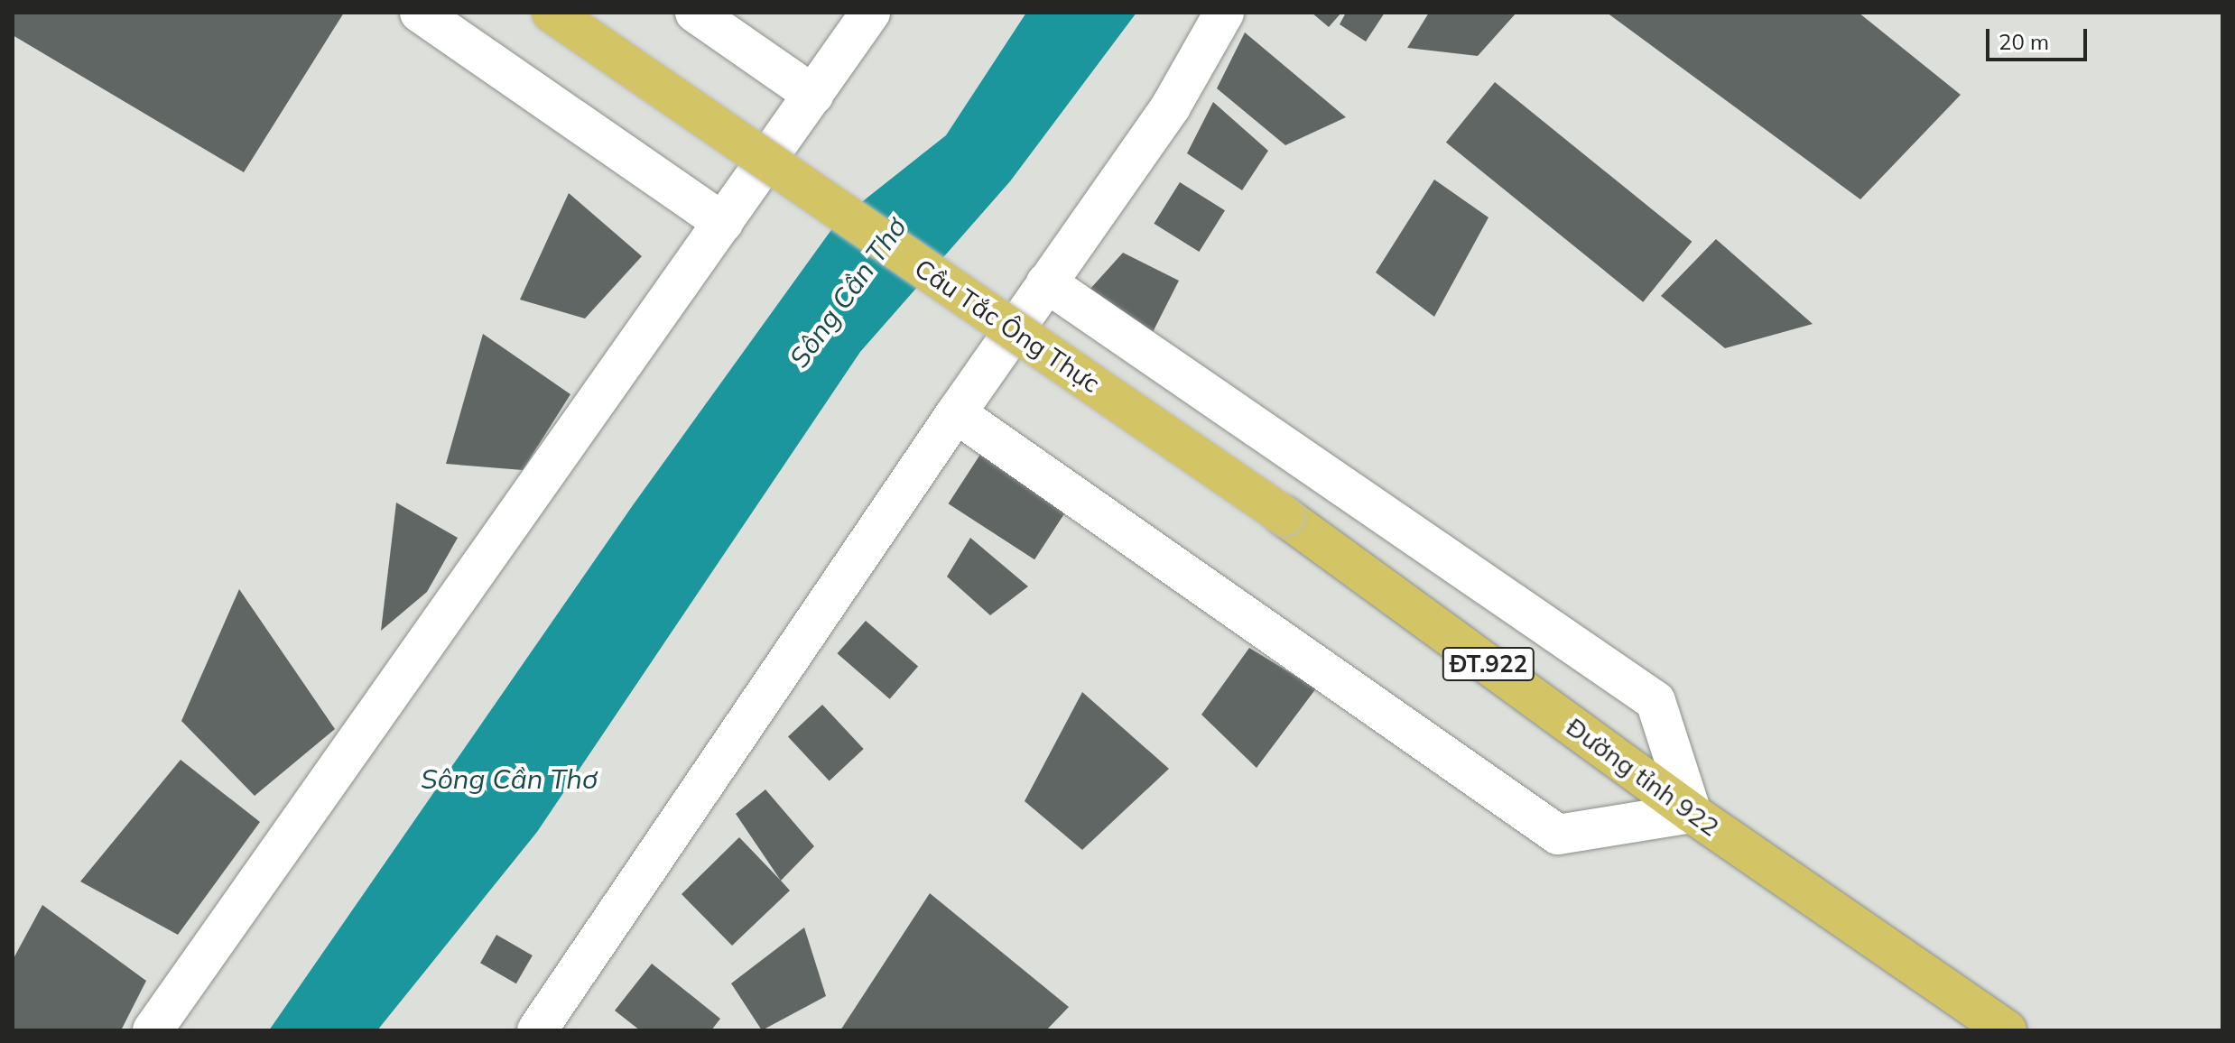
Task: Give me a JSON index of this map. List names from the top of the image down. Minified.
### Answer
{"streets":{"main road":["Cầu Tắc Ông Thực","ĐT.922","Đường tỉnh 922"]},"crossings":[["Cầu Tắc Ông Thực","Đường tỉnh 922"]],"water":["Sông Cần Thơ"],"scale_bar":"20 m"}
